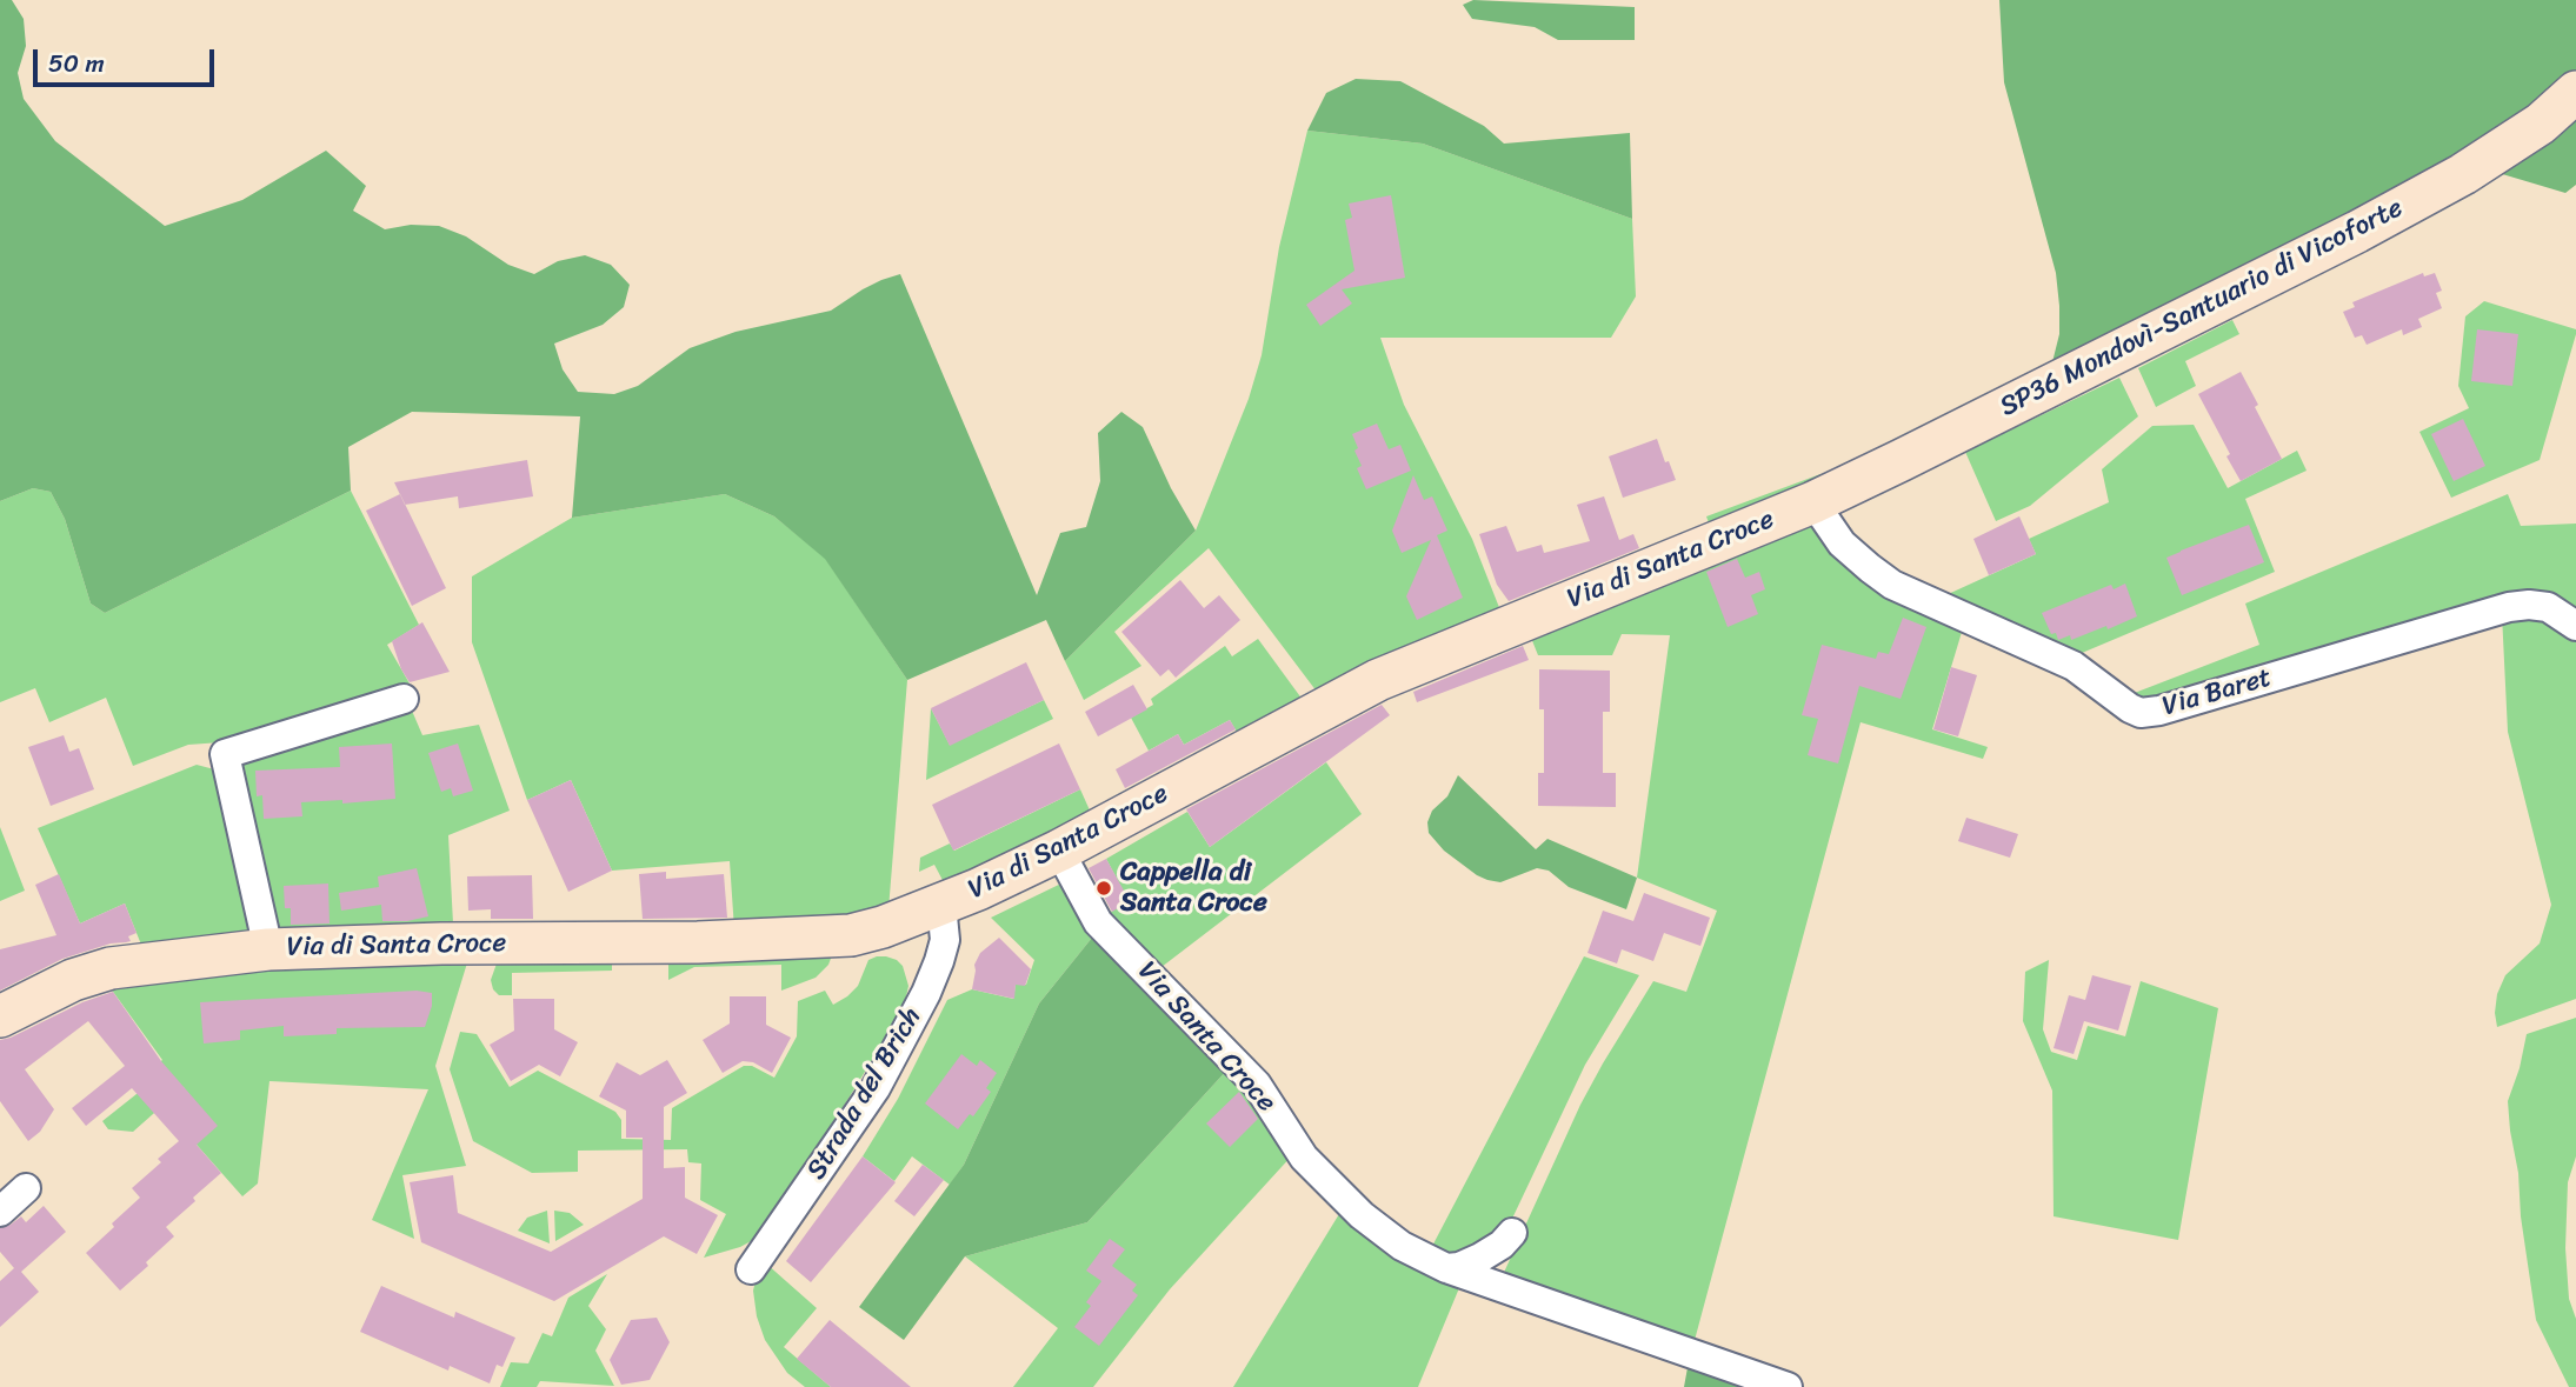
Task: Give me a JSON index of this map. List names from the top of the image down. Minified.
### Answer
{"streets":{"main road":["SP36 Mondovì-Santuario di Vicoforte","Via di Santa Croce"],"street":["Via Baret","Via Santa Croce","Strada del Brich"]},"crossings":[["SP36 Mondovì-Santuario di Vicoforte","Via di Santa Croce"],["SP36 Mondovì-Santuario di Vicoforte","Via Baret"],["Via di Santa Croce","Via Baret"],["Via di Santa Croce","Via Santa Croce"],["Via di Santa Croce","Strada del Brich"]],"places":["Cappella di Santa Croce"],"scale_bar":"50 m"}
